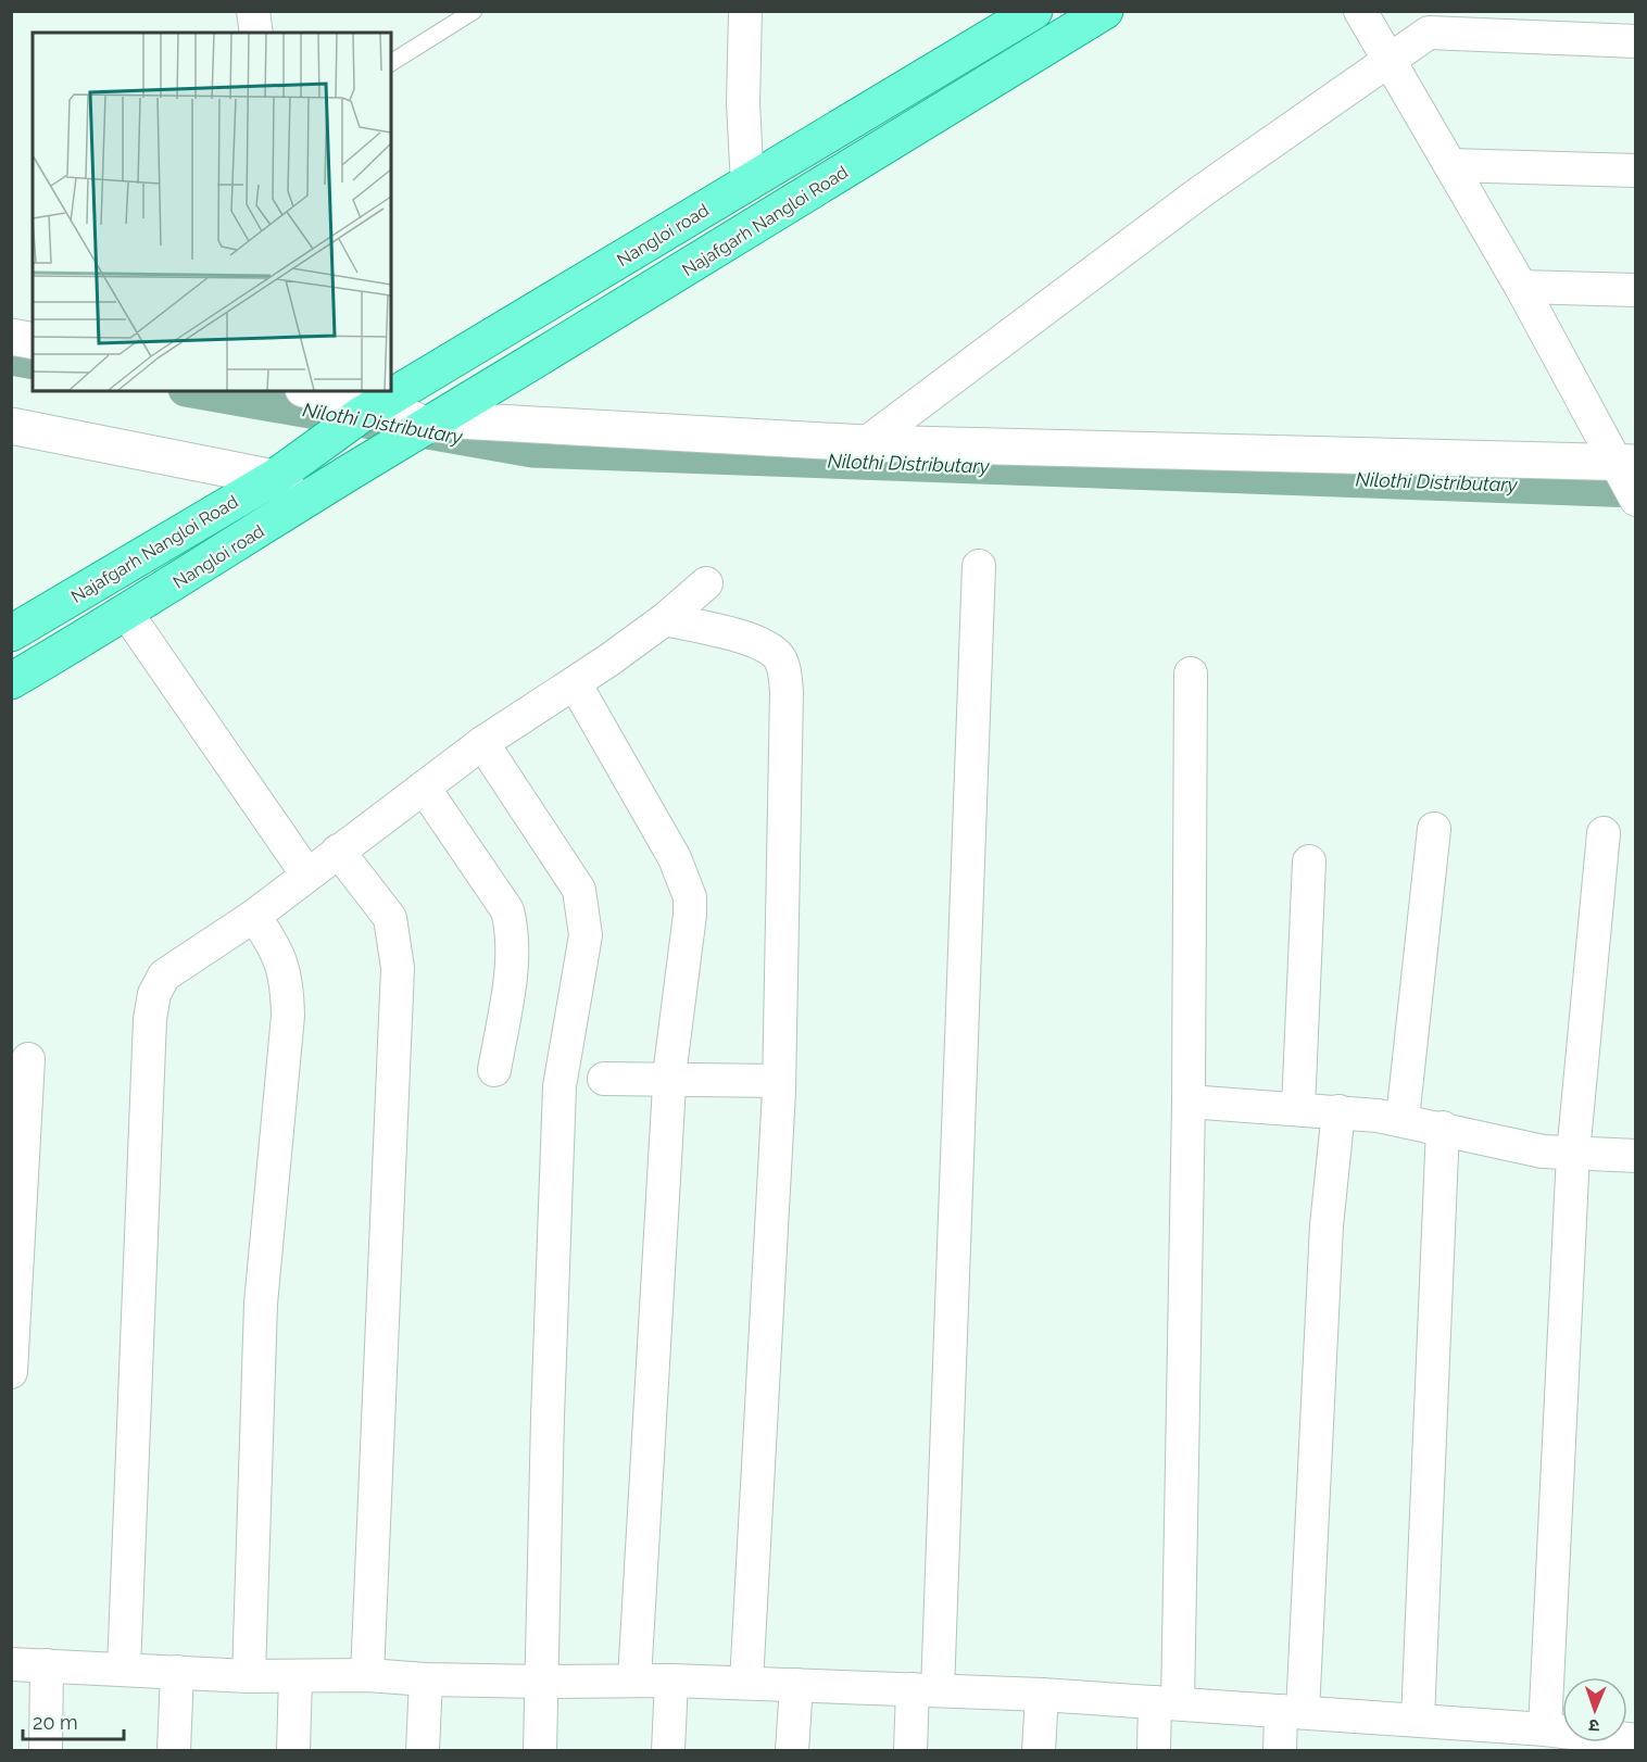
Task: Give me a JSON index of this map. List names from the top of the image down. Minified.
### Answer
{"streets":{"main road":["Najafgarh Nangloi Road","Nangloi road"]},"crossings":[["Najafgarh Nangloi Road","Nangloi road"]],"water":["Nilothi Distributary"],"scale_bar":"20 m","north":"bottom"}
